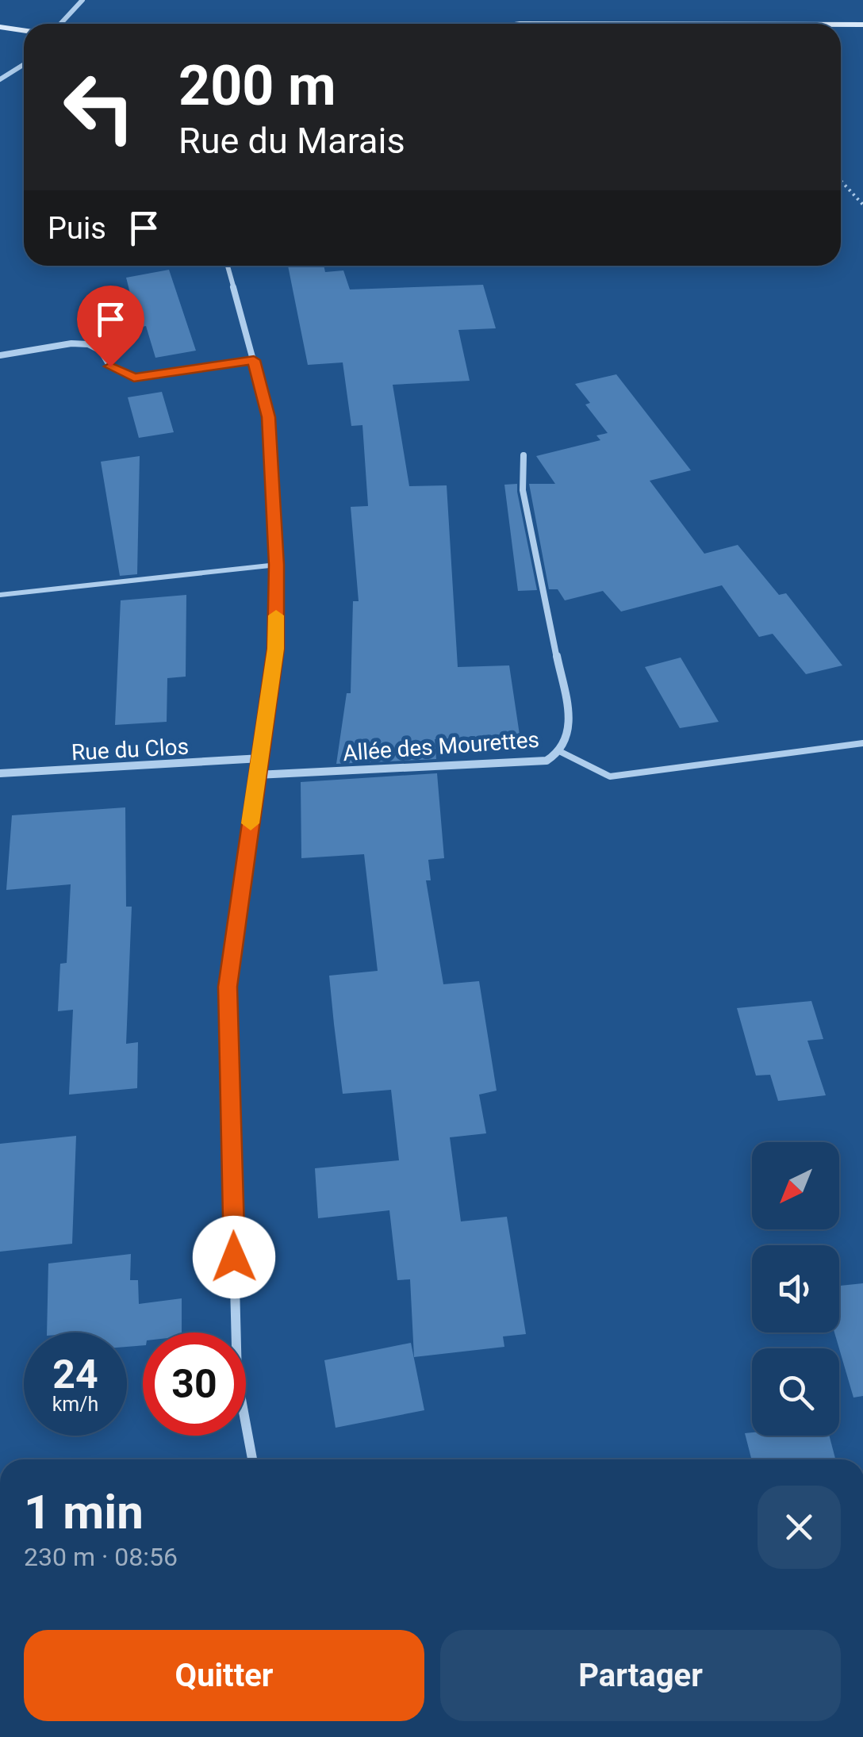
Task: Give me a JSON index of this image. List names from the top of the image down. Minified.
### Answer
{"streets":{"street":["Allée des Mourettes","Rue du Clos"]},"north":"bottom left","page":{"turn":["200 m","Rue du Marais"],"then":"Puis","speed":"24 km/h","limit":"30","heading":["1 min","230 m · 08:56"],"buttons":["Quitter","Partager"]}}
